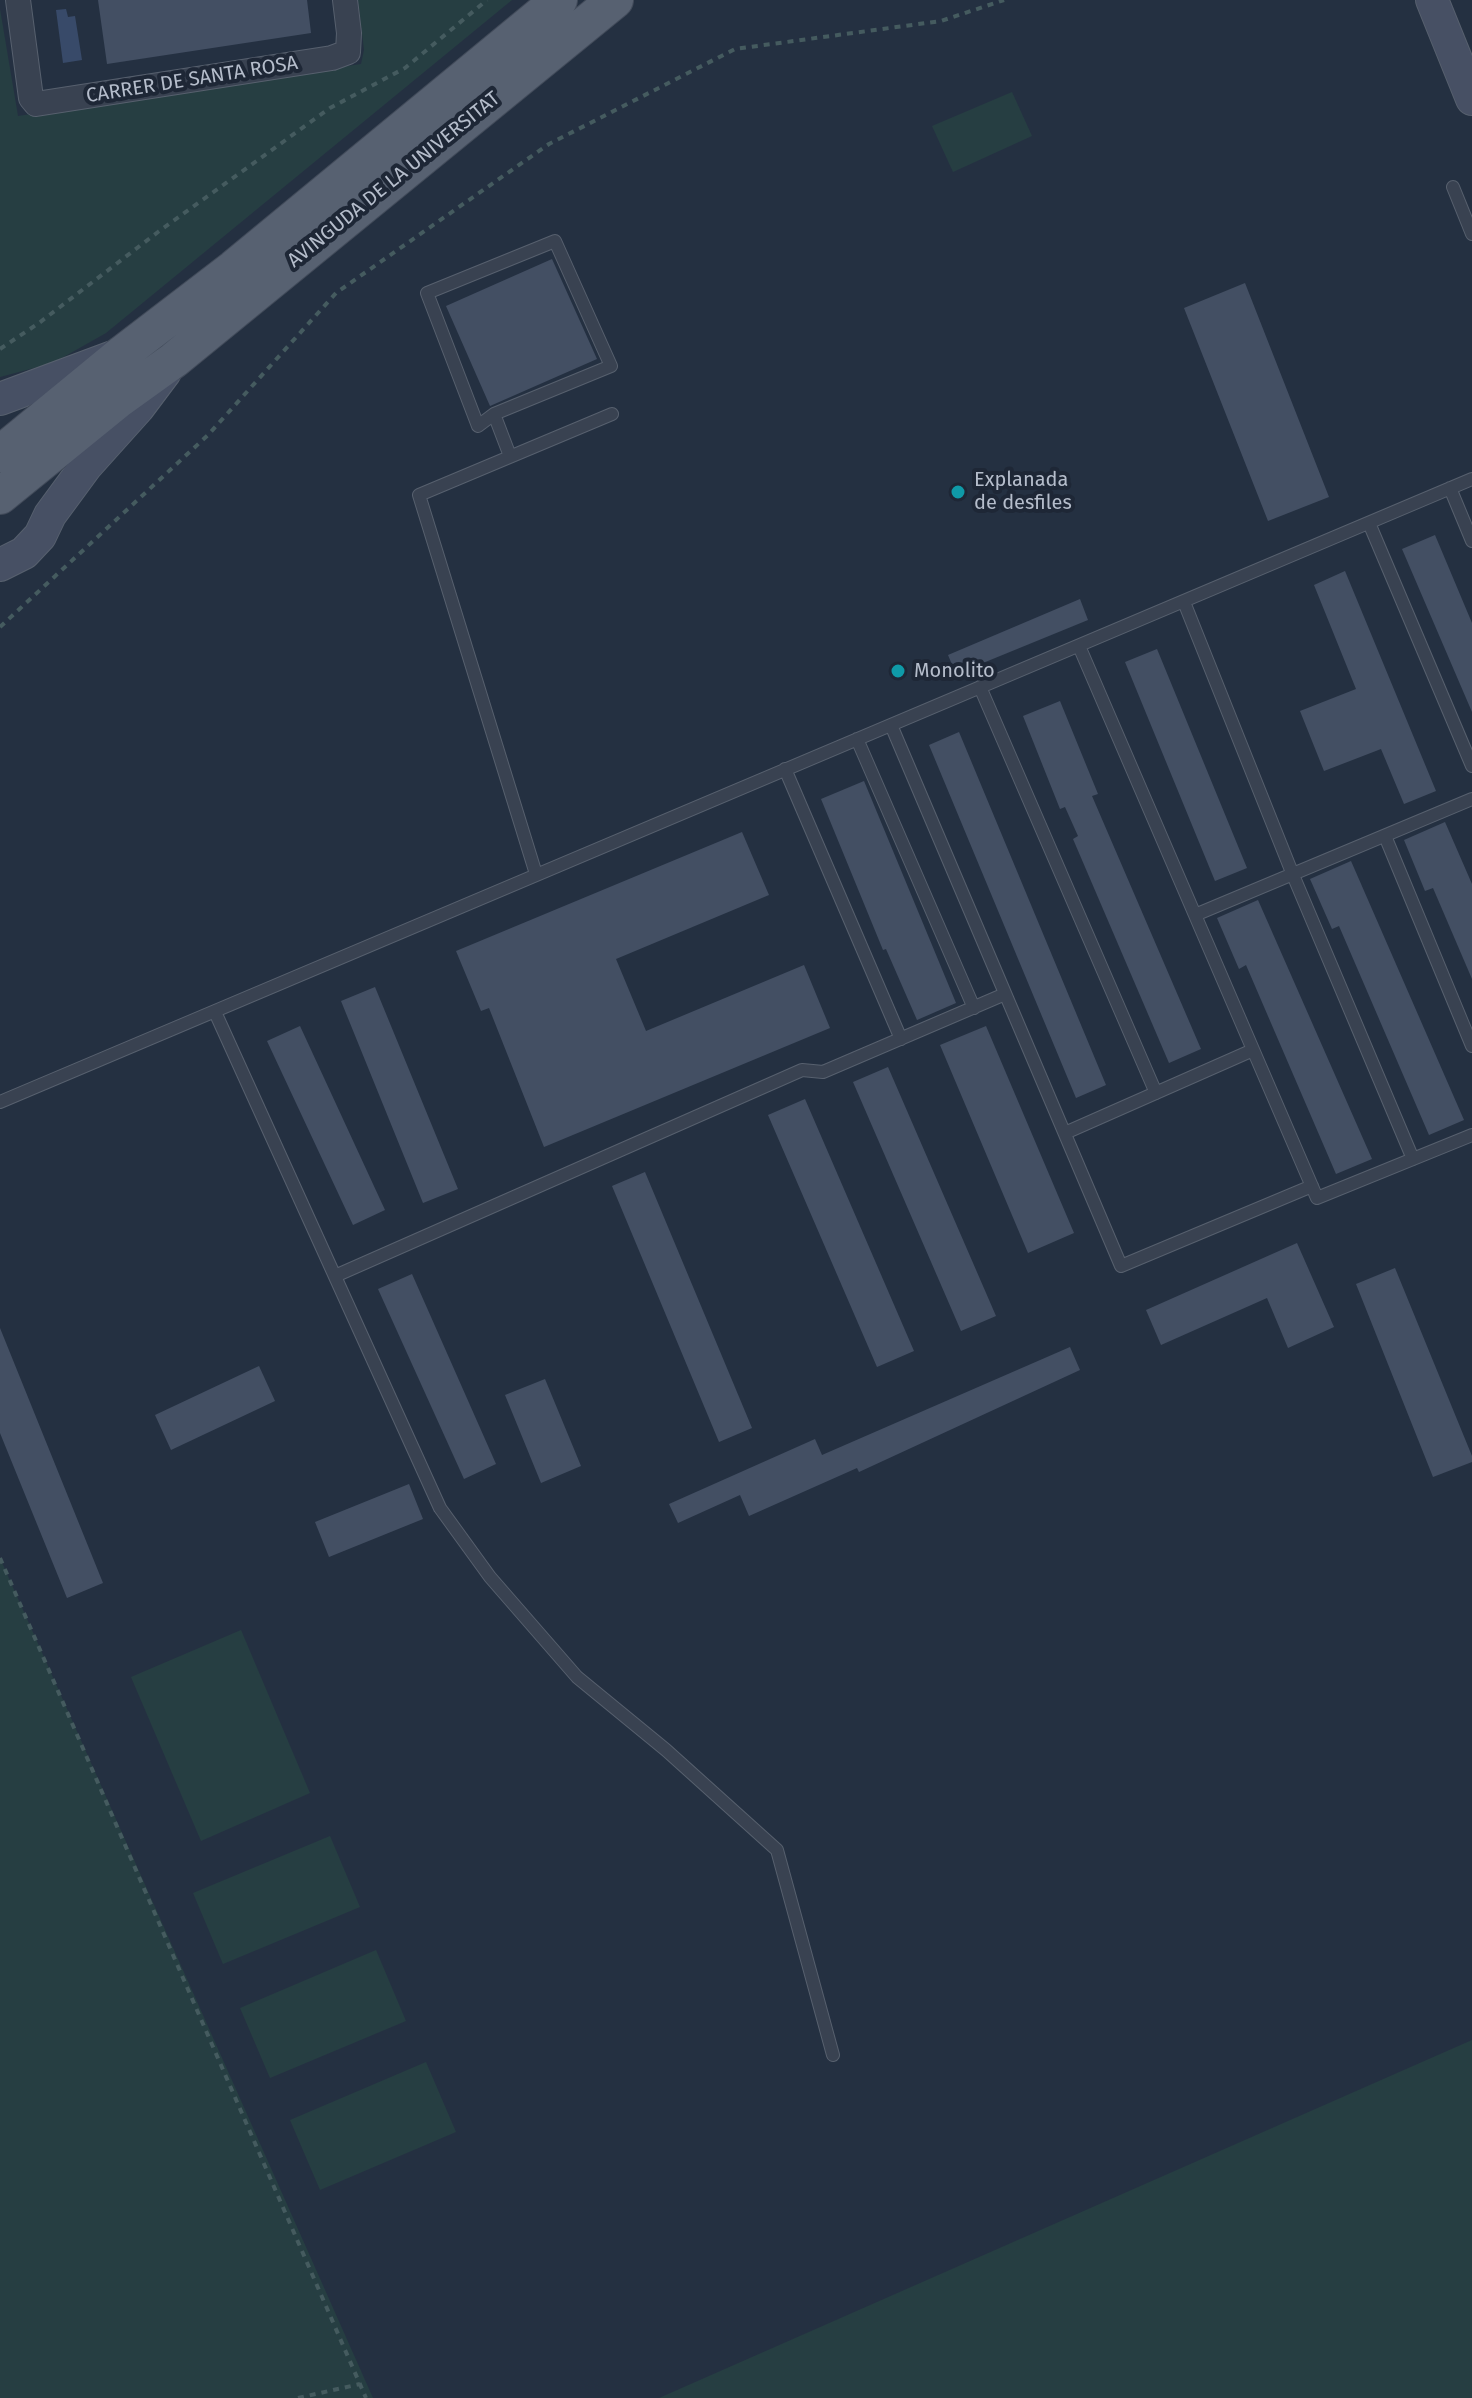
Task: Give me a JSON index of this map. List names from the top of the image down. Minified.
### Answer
{"streets":{"main road":["AVINGUDA DE LA UNIVERSITAT"],"street":["CARRER DE SANTA ROSA"]},"places":["Explanada de desfiles","Monolito"]}
